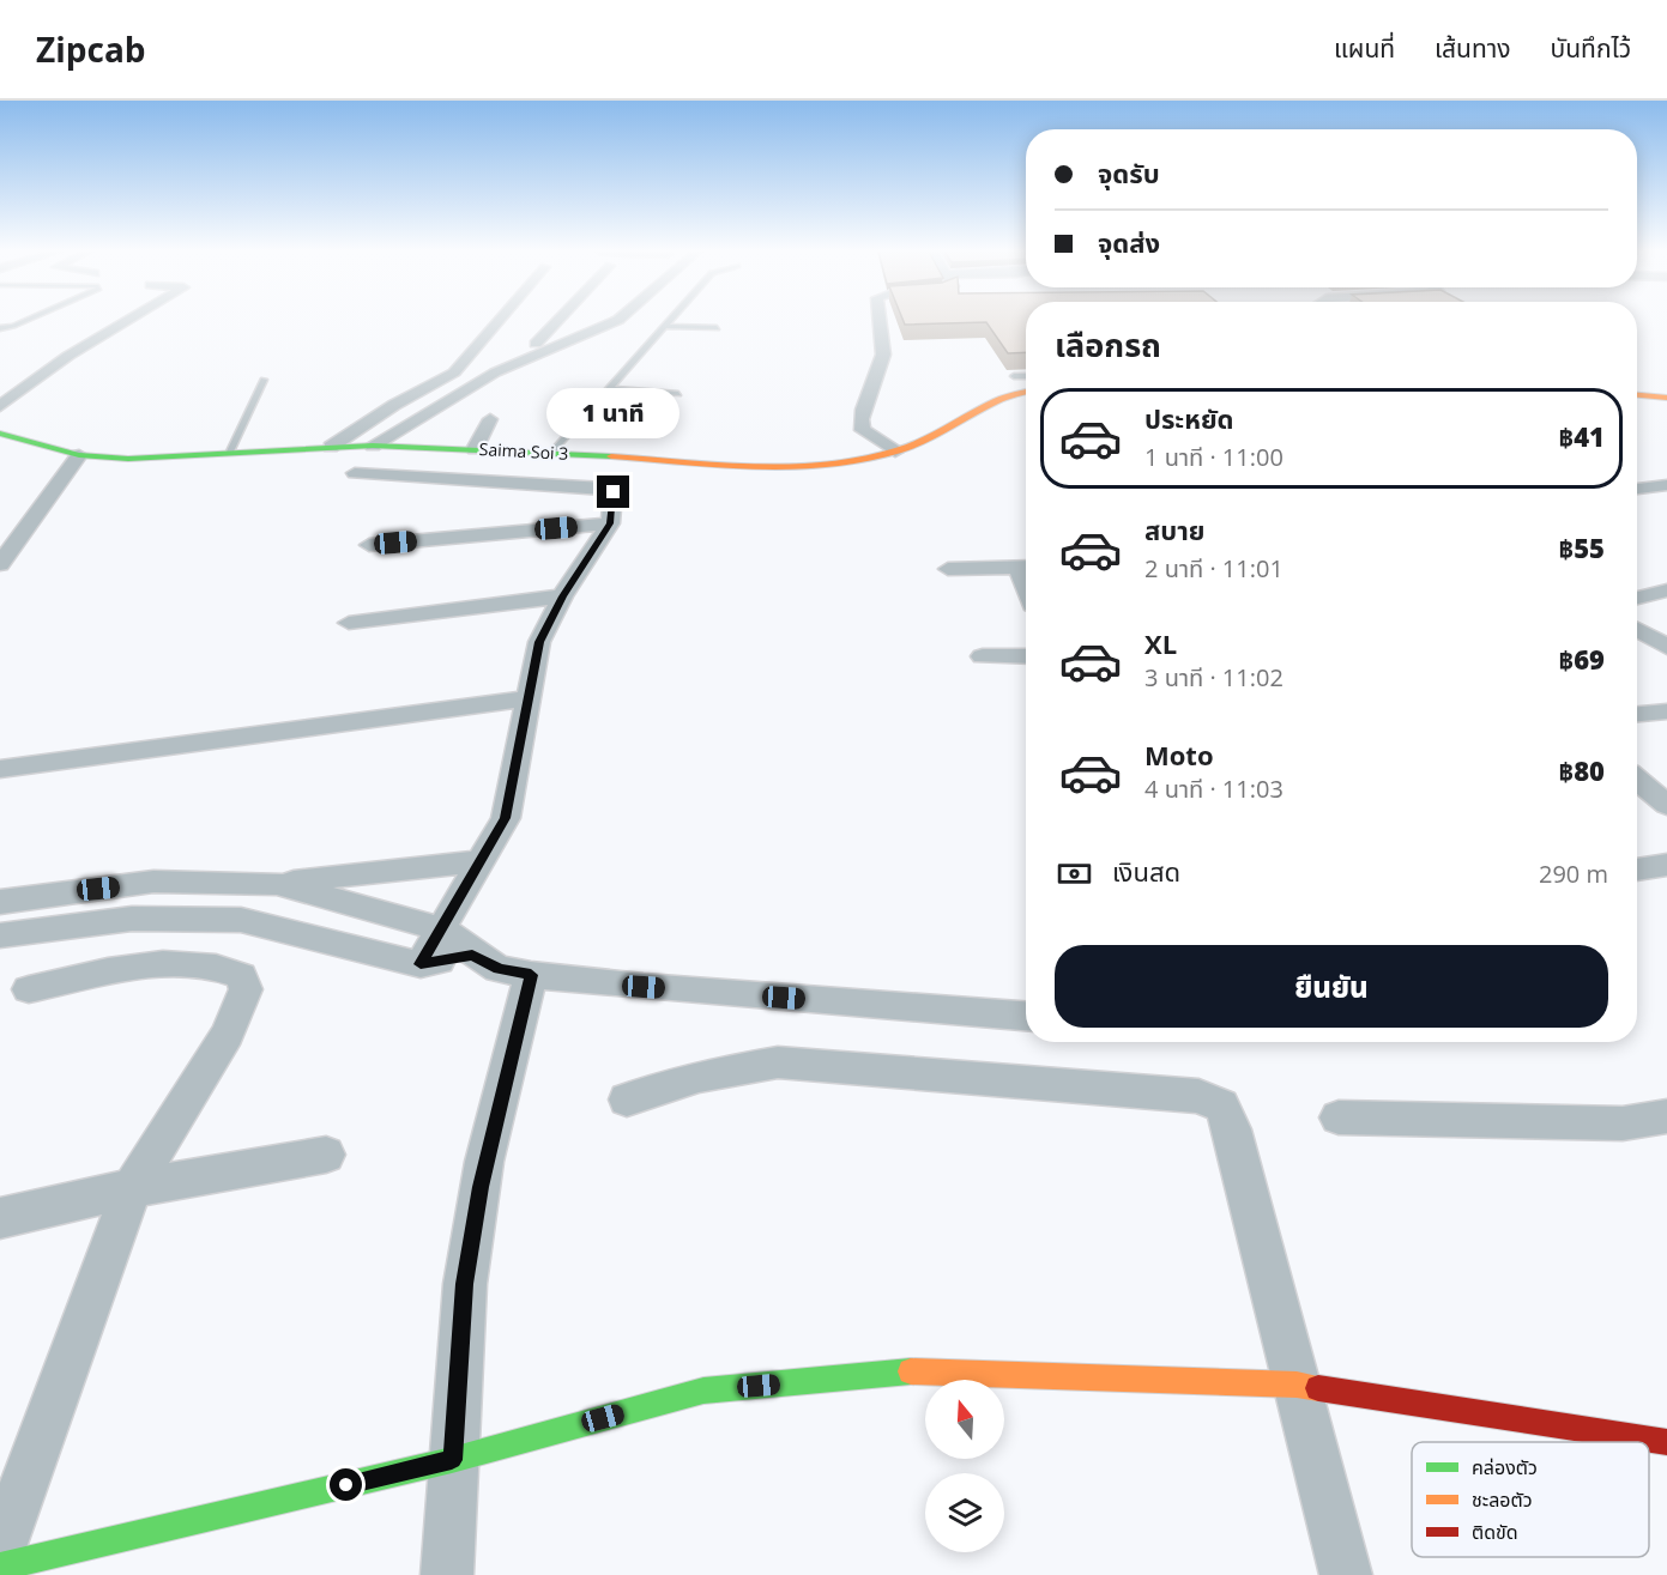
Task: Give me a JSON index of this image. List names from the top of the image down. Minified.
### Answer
{"streets":{"street":["Saima Soi 3"]},"legend":["คล่องตัว","ชะลอตัว","ติดขัด"],"north":"top","page":{"header":"Zipcab","nav":["แผนที่","เส้นทาง","บันทึกไว้"],"banner":["จุดรับ","จุดส่ง"],"heading":"เลือกรถ","bubble":"1 นาที","list":[{"name":"ประหยัด","note":"1 นาที · 11:00","value":"฿41"},{"name":"สบาย","note":"2 นาที · 11:01","value":"฿55"},{"name":"XL","note":"3 นาที · 11:02","value":"฿69"},{"name":"Moto","note":"4 นาที · 11:03","value":"฿80"}],"pay":["เงินสด","290 m"],"buttons":"ยืนยัน"}}
